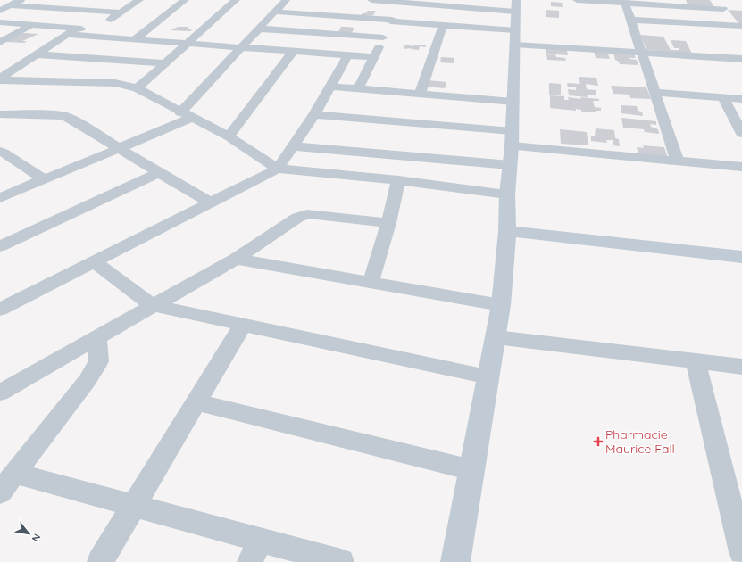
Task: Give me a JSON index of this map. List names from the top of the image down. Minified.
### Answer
{"places":{"health":["Pharmacie Maurice Fall"]},"north":"bottom right"}
